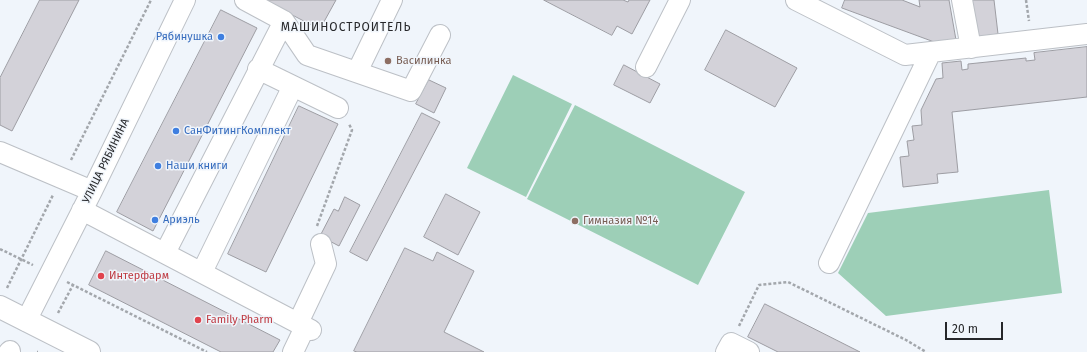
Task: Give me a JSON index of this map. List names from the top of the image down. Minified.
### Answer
{"streets":{"street":["УЛИЦА РЯБИНИНА"]},"districts":["МАШИНОСТРОИТЕЛЬ"],"places":["Рябинушка","Василинка","СанФитингКомплект","Наши книги","Ариэль","Гимназия №14","Интерфарм","Family Pharm"],"scale_bar":"20 m"}
